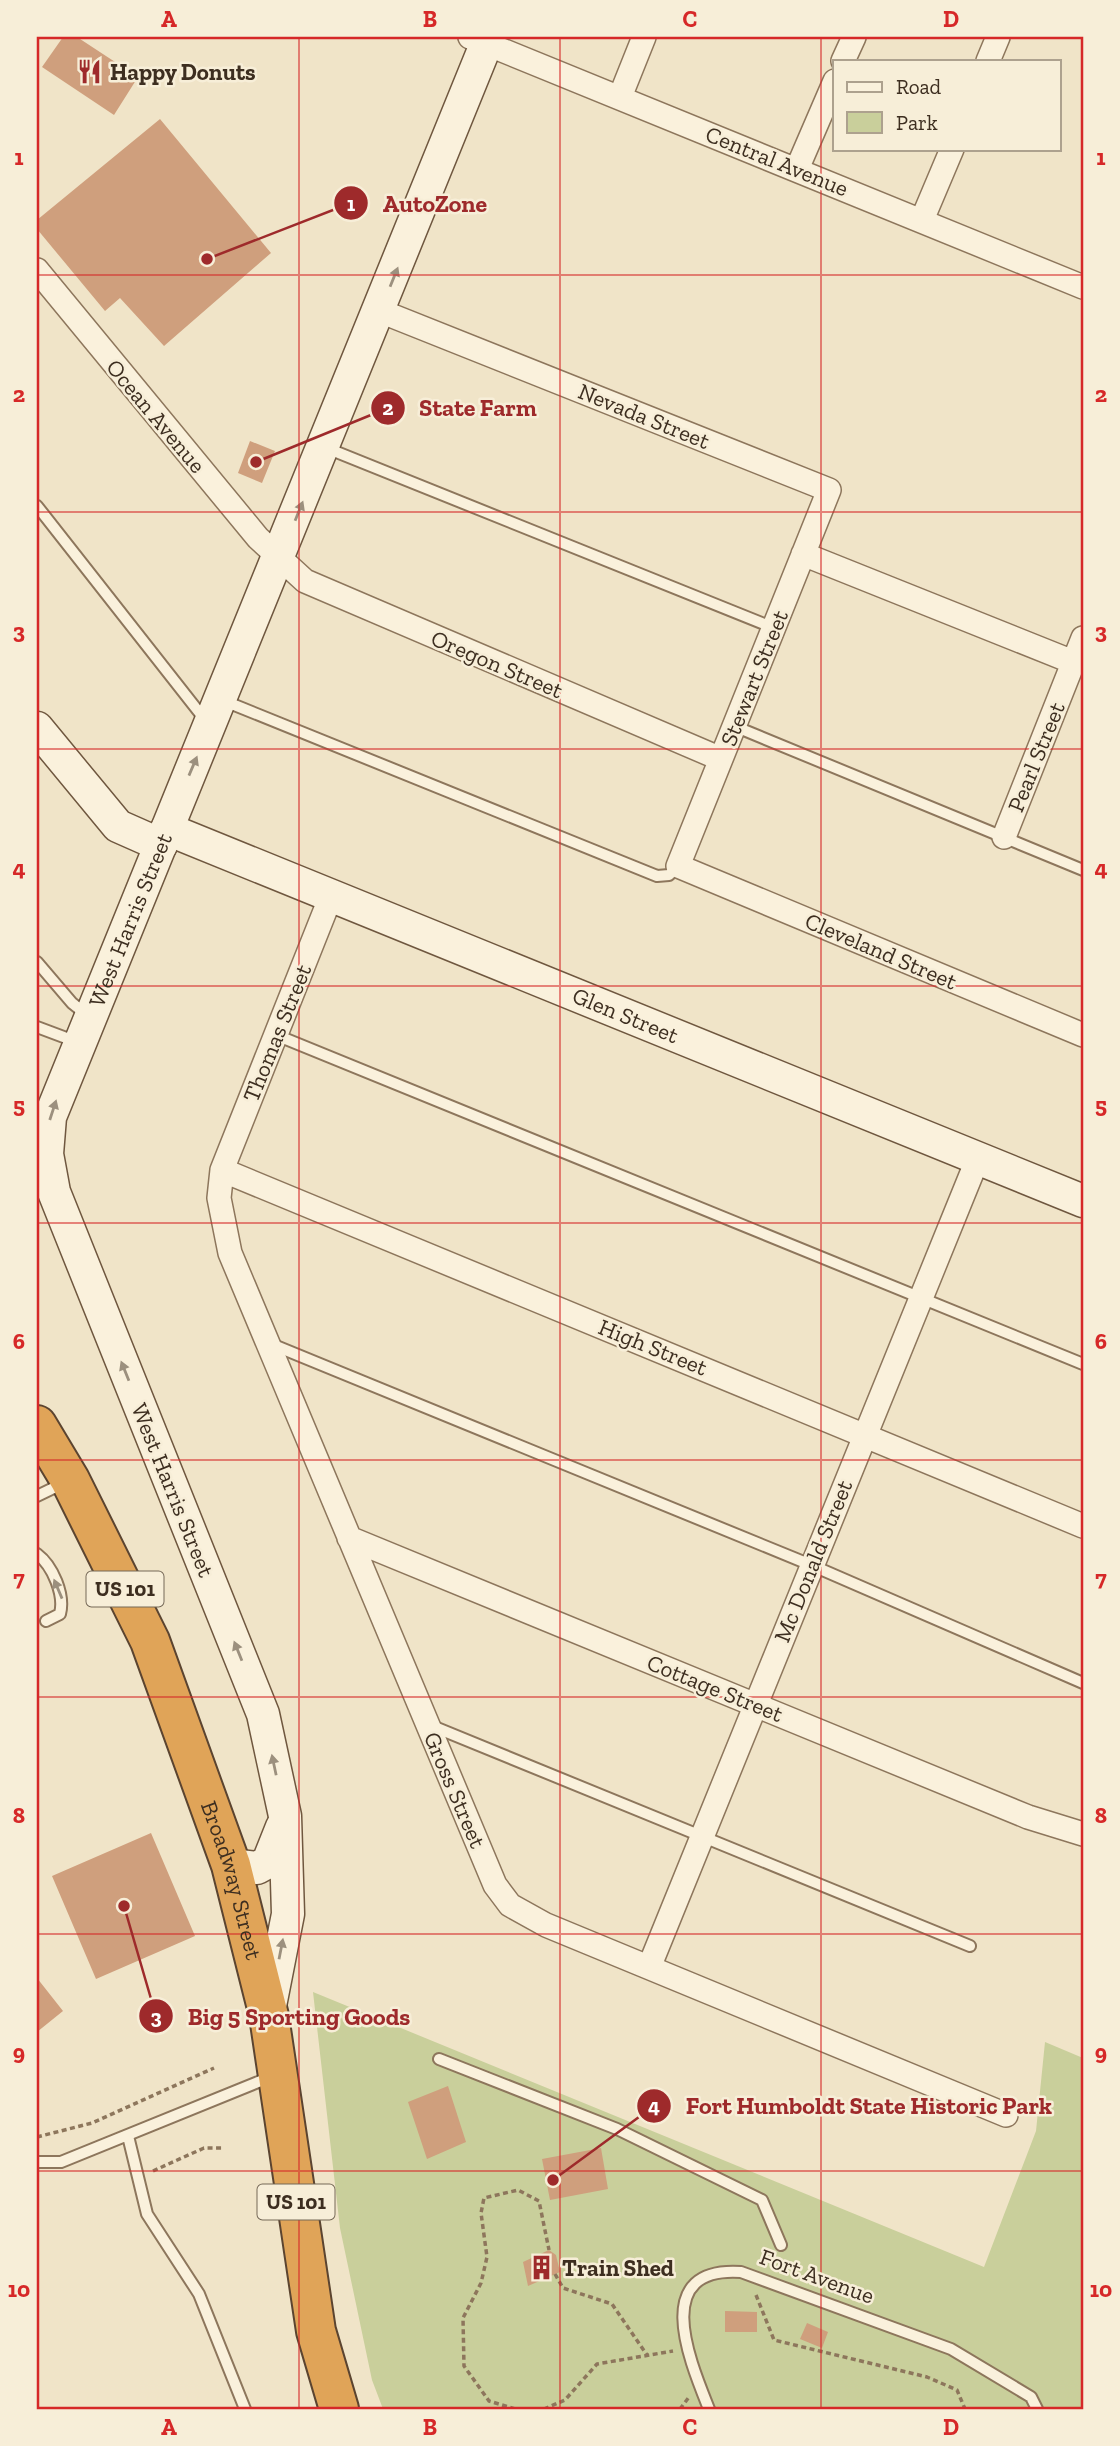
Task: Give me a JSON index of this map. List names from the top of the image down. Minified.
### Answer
{"streets":{"highway":["US 101","Broadway Street"],"main road":["West Harris Street","Glen Street"],"street":["Central Avenue","Ocean Avenue","Nevada Street","Oregon Street","Stewart Street","Pearl Street","Cleveland Street","Thomas Street","High Street","Mc Donald Street","Cottage Street","Gross Street"],"lane":["Fort Avenue"]},"crossings":[["Central Avenue","West Harris Street"],["Ocean Avenue","Oregon Street"],["Ocean Avenue","West Harris Street"],["Nevada Street","Stewart Street"],["Nevada Street","West Harris Street"],["Oregon Street","Stewart Street"],["Oregon Street","West Harris Street"],["Stewart Street","Cleveland Street"],["West Harris Street","Glen Street"],["West Harris Street","Broadway Street"],["Glen Street","Thomas Street"],["Glen Street","Mc Donald Street"],["Thomas Street","High Street"],["Thomas Street","Gross Street"],["High Street","Mc Donald Street"],["High Street","Gross Street"],["Mc Donald Street","Cottage Street"],["Mc Donald Street","Gross Street"],["Cottage Street","Gross Street"]],"one_way":["West Harris Street"],"places":{"restaurant":["Happy Donuts"],"other":["AutoZone","State Farm","Big 5 Sporting Goods","Fort Humboldt State Historic Park"],"building":["Train Shed"]},"legend":["Road","Park"],"grid":{"columns":["A","B","C","D"],"rows":["1","2","3","4","5","6","7","8","9","10"]}}
